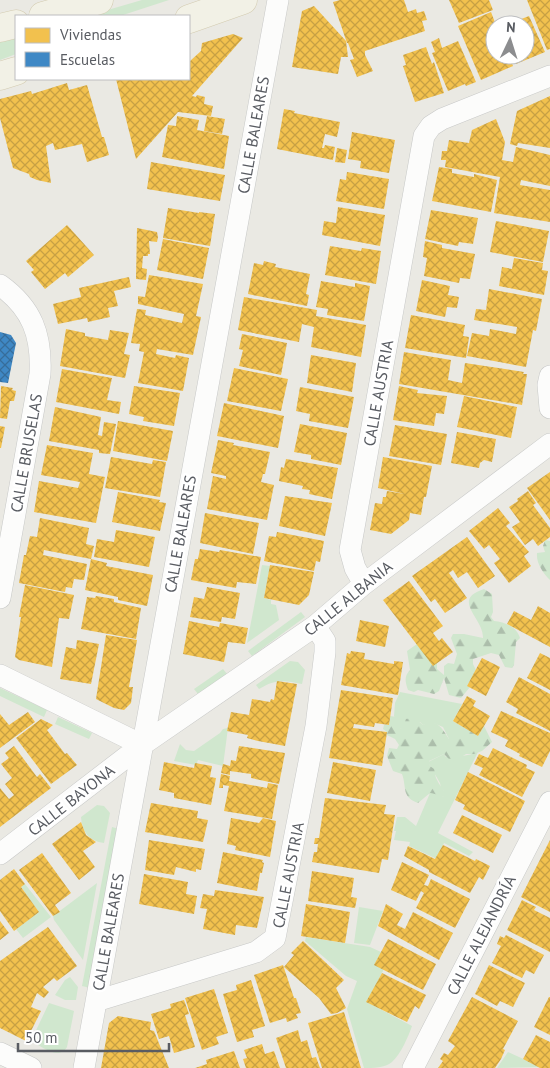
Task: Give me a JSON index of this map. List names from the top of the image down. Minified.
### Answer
{"streets":{"street":["CALLE BALEARES","CALLE AUSTRIA","CALLE BRUSELAS","CALLE ALBANIA","CALLE BAYONA","CALLE ALEJANDRÍA"]},"crossings":[["CALLE BALEARES","CALLE AUSTRIA"],["CALLE BALEARES","CALLE ALBANIA"],["CALLE BALEARES","CALLE BAYONA"],["CALLE AUSTRIA","CALLE ALBANIA"],["CALLE ALBANIA","CALLE BAYONA"]],"legend":["Viviendas","Escuelas"],"scale_bar":"50 m","north":"top"}
